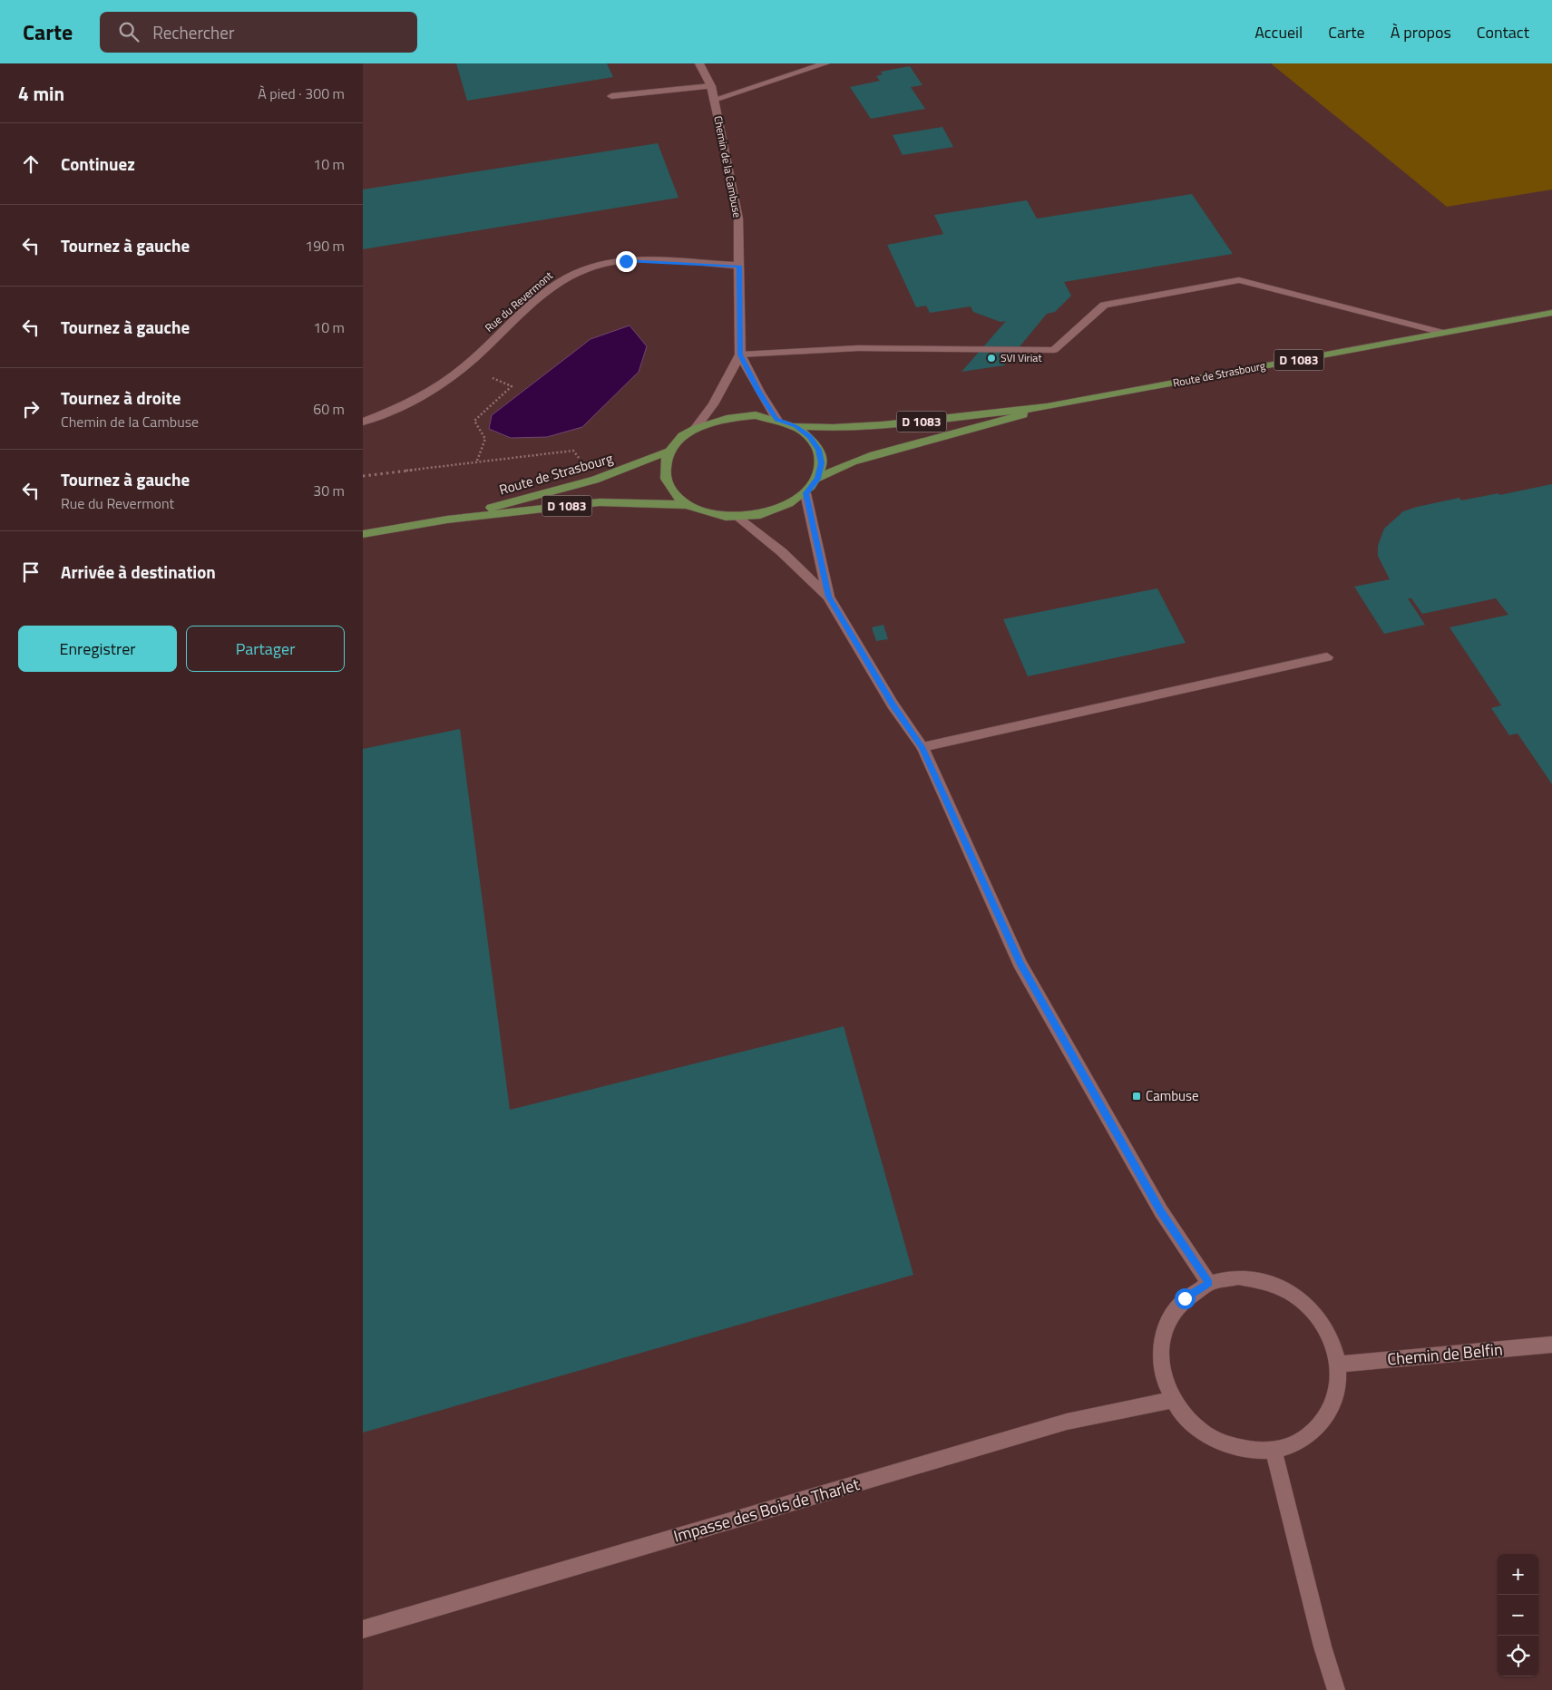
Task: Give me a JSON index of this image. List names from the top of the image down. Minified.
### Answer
{"streets":{"main road":["D 1083","Route de Strasbourg"],"street":["Chemin de la Cambuse","Rue du Revermont","Chemin de Belfin","Impasse des Bois de Tharlet"]},"crossings":[["Chemin de la Cambuse","Rue du Revermont"],["Chemin de la Cambuse","Route de Strasbourg"]],"places":{"other":["SVI Viriat"],"transit":["Cambuse"]},"page":{"header":"Carte","search":"Rechercher","nav":["Accueil","Carte","À propos","Contact"],"heading":["4 min","À pied · 300 m"],"list":[["Continuez","10 m"],["Tournez à gauche","190 m"],["Tournez à gauche","10 m"],["Tournez à droite","Chemin de la Cambuse","60 m"],["Tournez à gauche","Rue du Revermont","30 m"],"Arrivée à destination"],"buttons":["Enregistrer","Partager"],"map_buttons":["+","−"]}}
